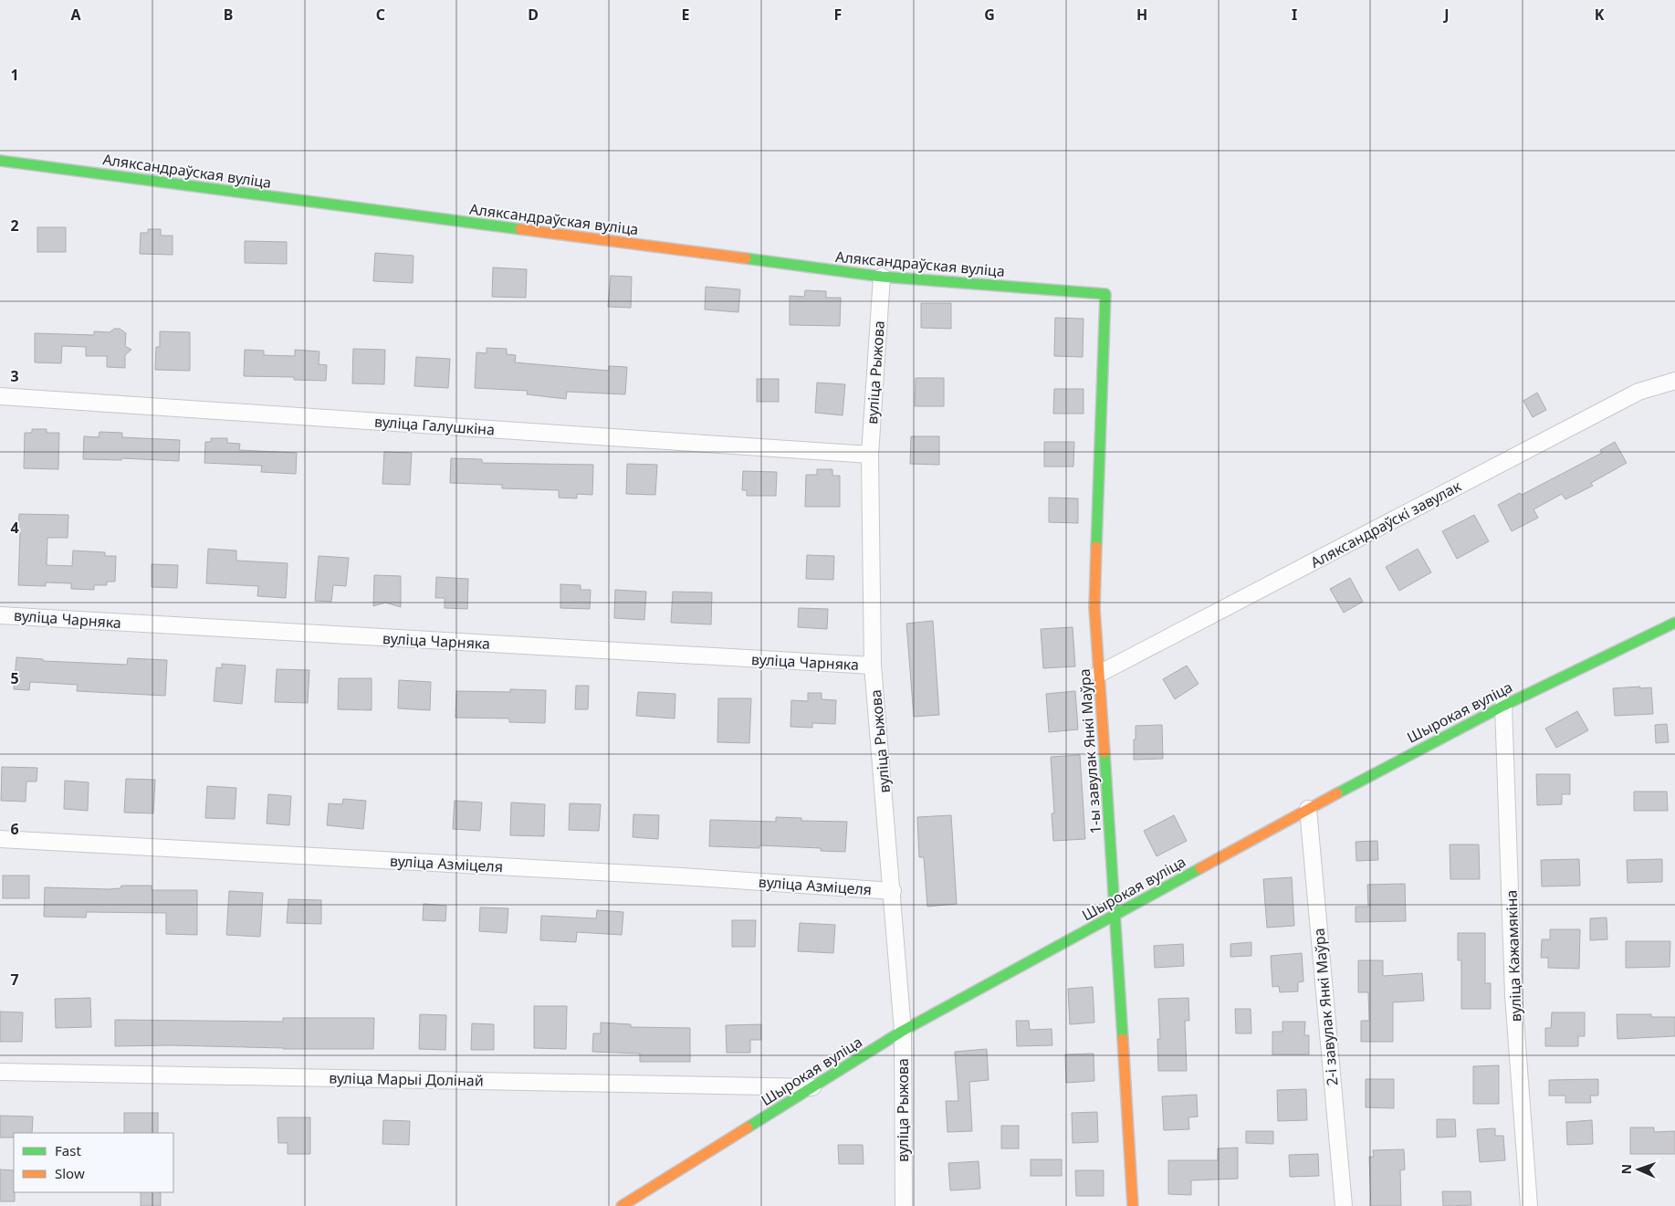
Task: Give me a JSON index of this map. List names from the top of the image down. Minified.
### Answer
{"streets":{"street":["Аляксандраўская вуліца","вуліца Рыжова","вуліца Галушкіна","Аляксандраўскі завулак","вуліца Чарняка","Шырокая вуліца","1-ы завулак Янкі Маўра","вуліца Азміцеля","вуліца Кажамякіна","2-і завулак Янкі Маўра","вуліца Марыі Долінай"]},"crossings":[["Аляксандраўская вуліца","вуліца Рыжова"],["Аляксандраўская вуліца","1-ы завулак Янкі Маўра"],["вуліца Рыжова","вуліца Галушкіна"],["вуліца Рыжова","вуліца Чарняка"],["вуліца Рыжова","Шырокая вуліца"],["вуліца Рыжова","вуліца Азміцеля"],["Аляксандраўскі завулак","1-ы завулак Янкі Маўра"],["Шырокая вуліца","1-ы завулак Янкі Маўра"],["Шырокая вуліца","вуліца Кажамякіна"],["Шырокая вуліца","2-і завулак Янкі Маўра"],["Шырокая вуліца","вуліца Марыі Долінай"]],"legend":["Fast","Slow"],"north":"left","grid":{"columns":["A","B","C","D","E","F","G","H","I","J","K"],"rows":["1","2","3","4","5","6","7"]}}
